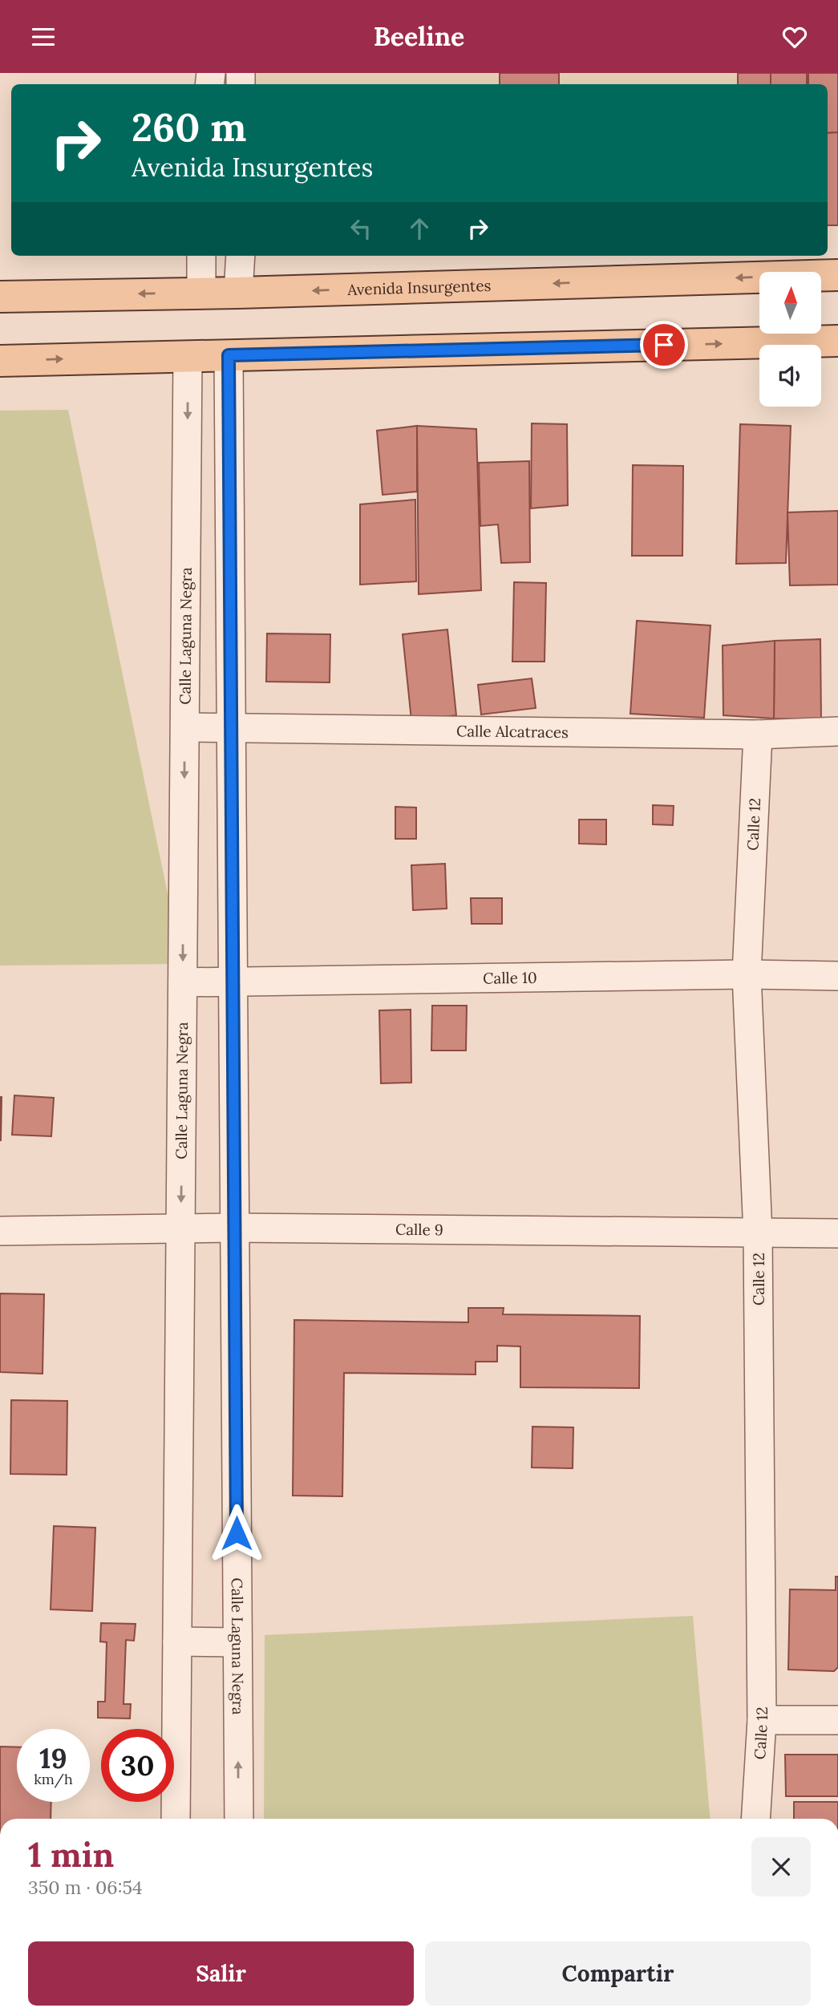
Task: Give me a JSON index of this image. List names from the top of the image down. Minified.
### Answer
{"streets":{"main road":["Avenida Insurgentes"],"street":["Calle Laguna Negra","Calle Alcatraces","Calle 12","Calle 10","Calle 9"]},"crossings":[["Calle Laguna Negra","Calle Alcatraces"],["Calle Laguna Negra","Calle 10"],["Calle Laguna Negra","Calle 9"],["Calle Alcatraces","Calle 12"],["Calle 12","Calle 10"],["Calle 12","Calle 9"]],"north":"top","page":{"header":"Beeline","turn":["260 m","Avenida Insurgentes"],"speed":"19 km/h","limit":"30","heading":["1 min","350 m · 06:54"],"buttons":["Salir","Compartir"]}}
